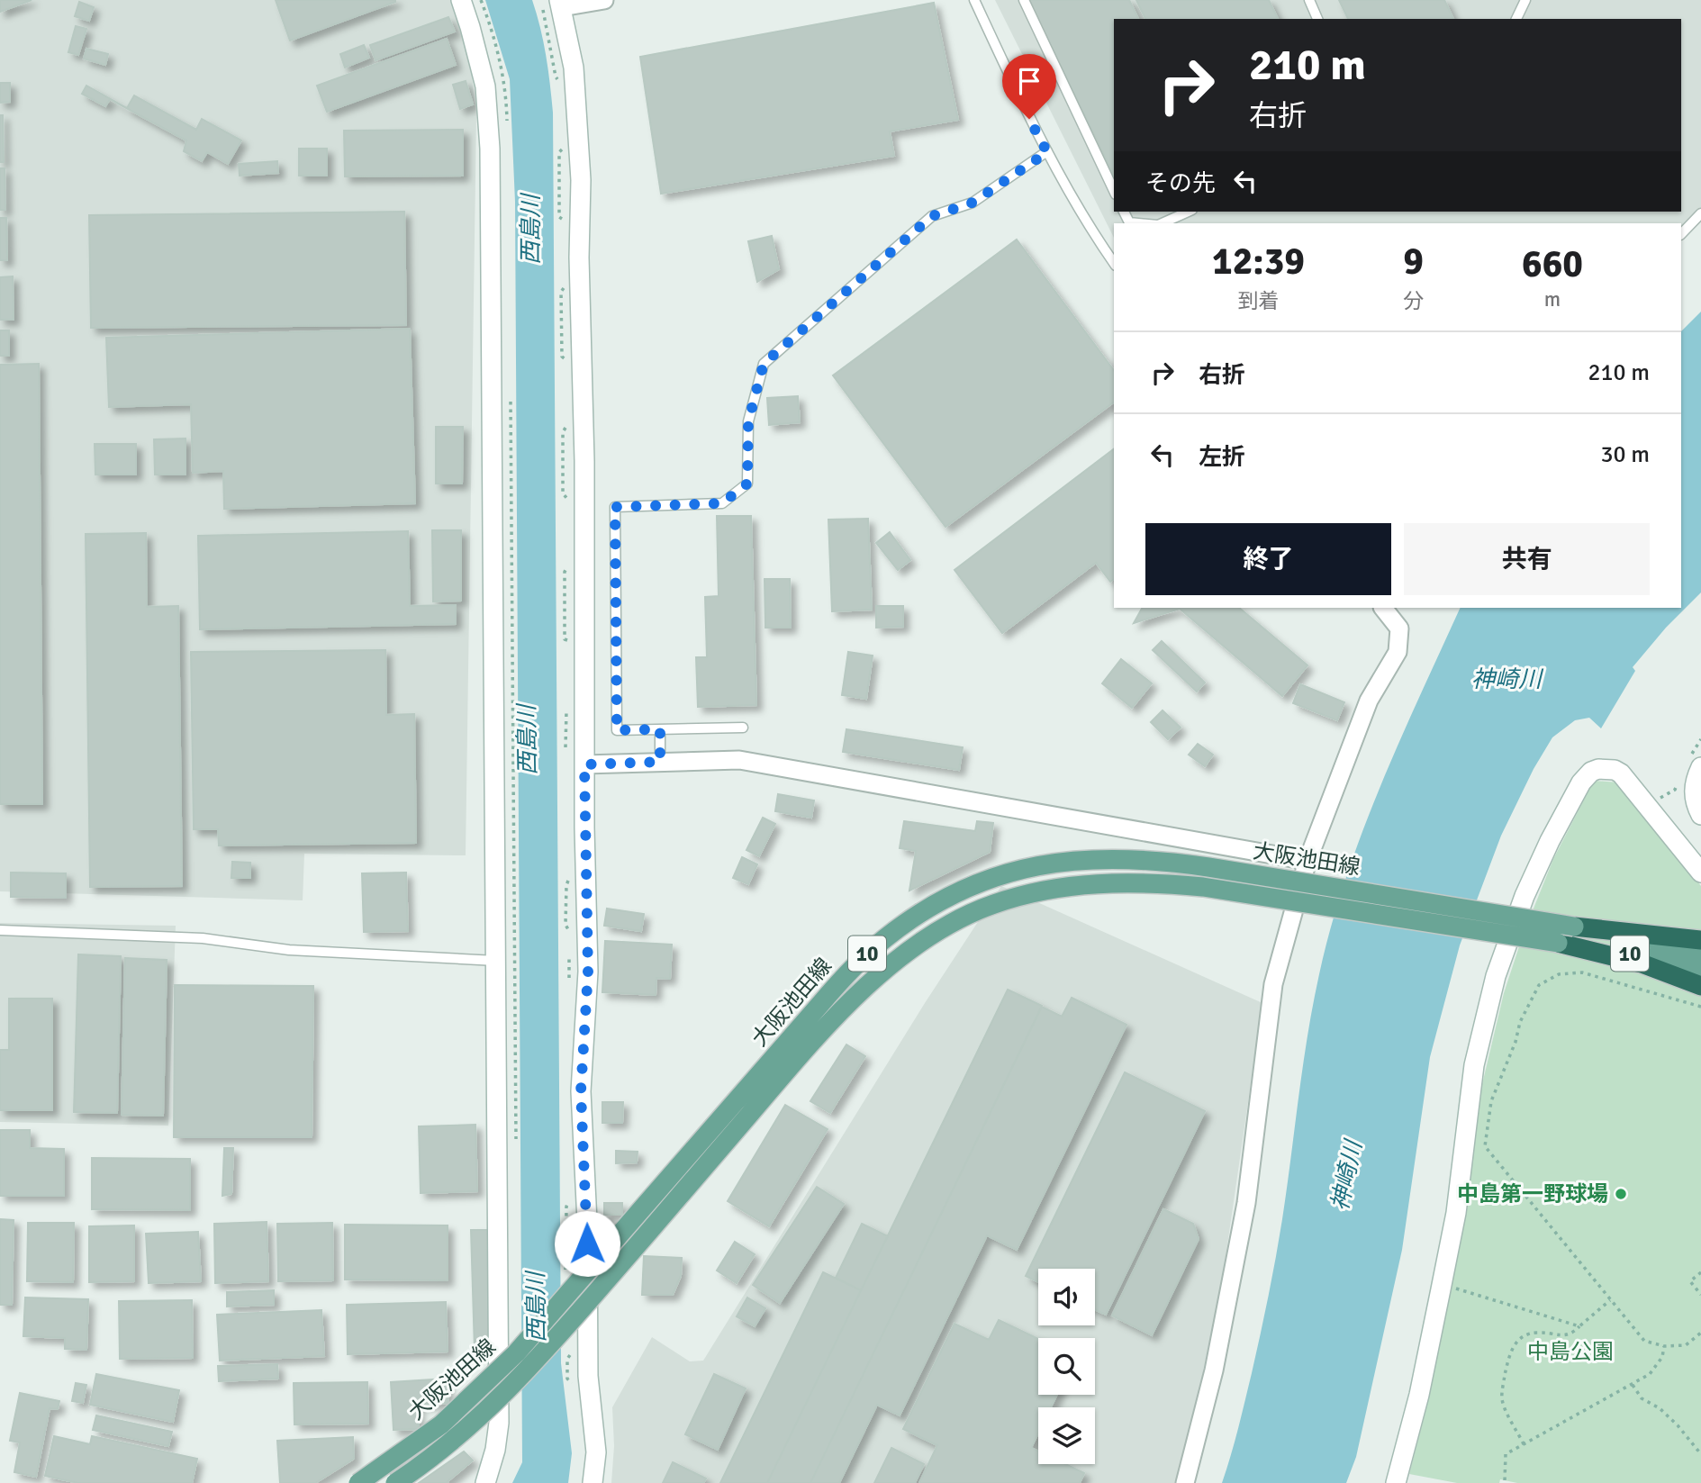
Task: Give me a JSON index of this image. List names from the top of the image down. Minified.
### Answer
{"streets":{"main road":["大阪池田線","10"]},"water":["西島川","神崎川"],"parks":["中島公園"],"places":["中島第一野球場"],"page":{"turn":["210 m","右折"],"then":"その先","eta":["12:39","到着","9","分","660","m"],"list":[{"name":"右折","value":"210 m"},{"name":"左折","value":"30 m"}],"buttons":["終了","共有"]}}
